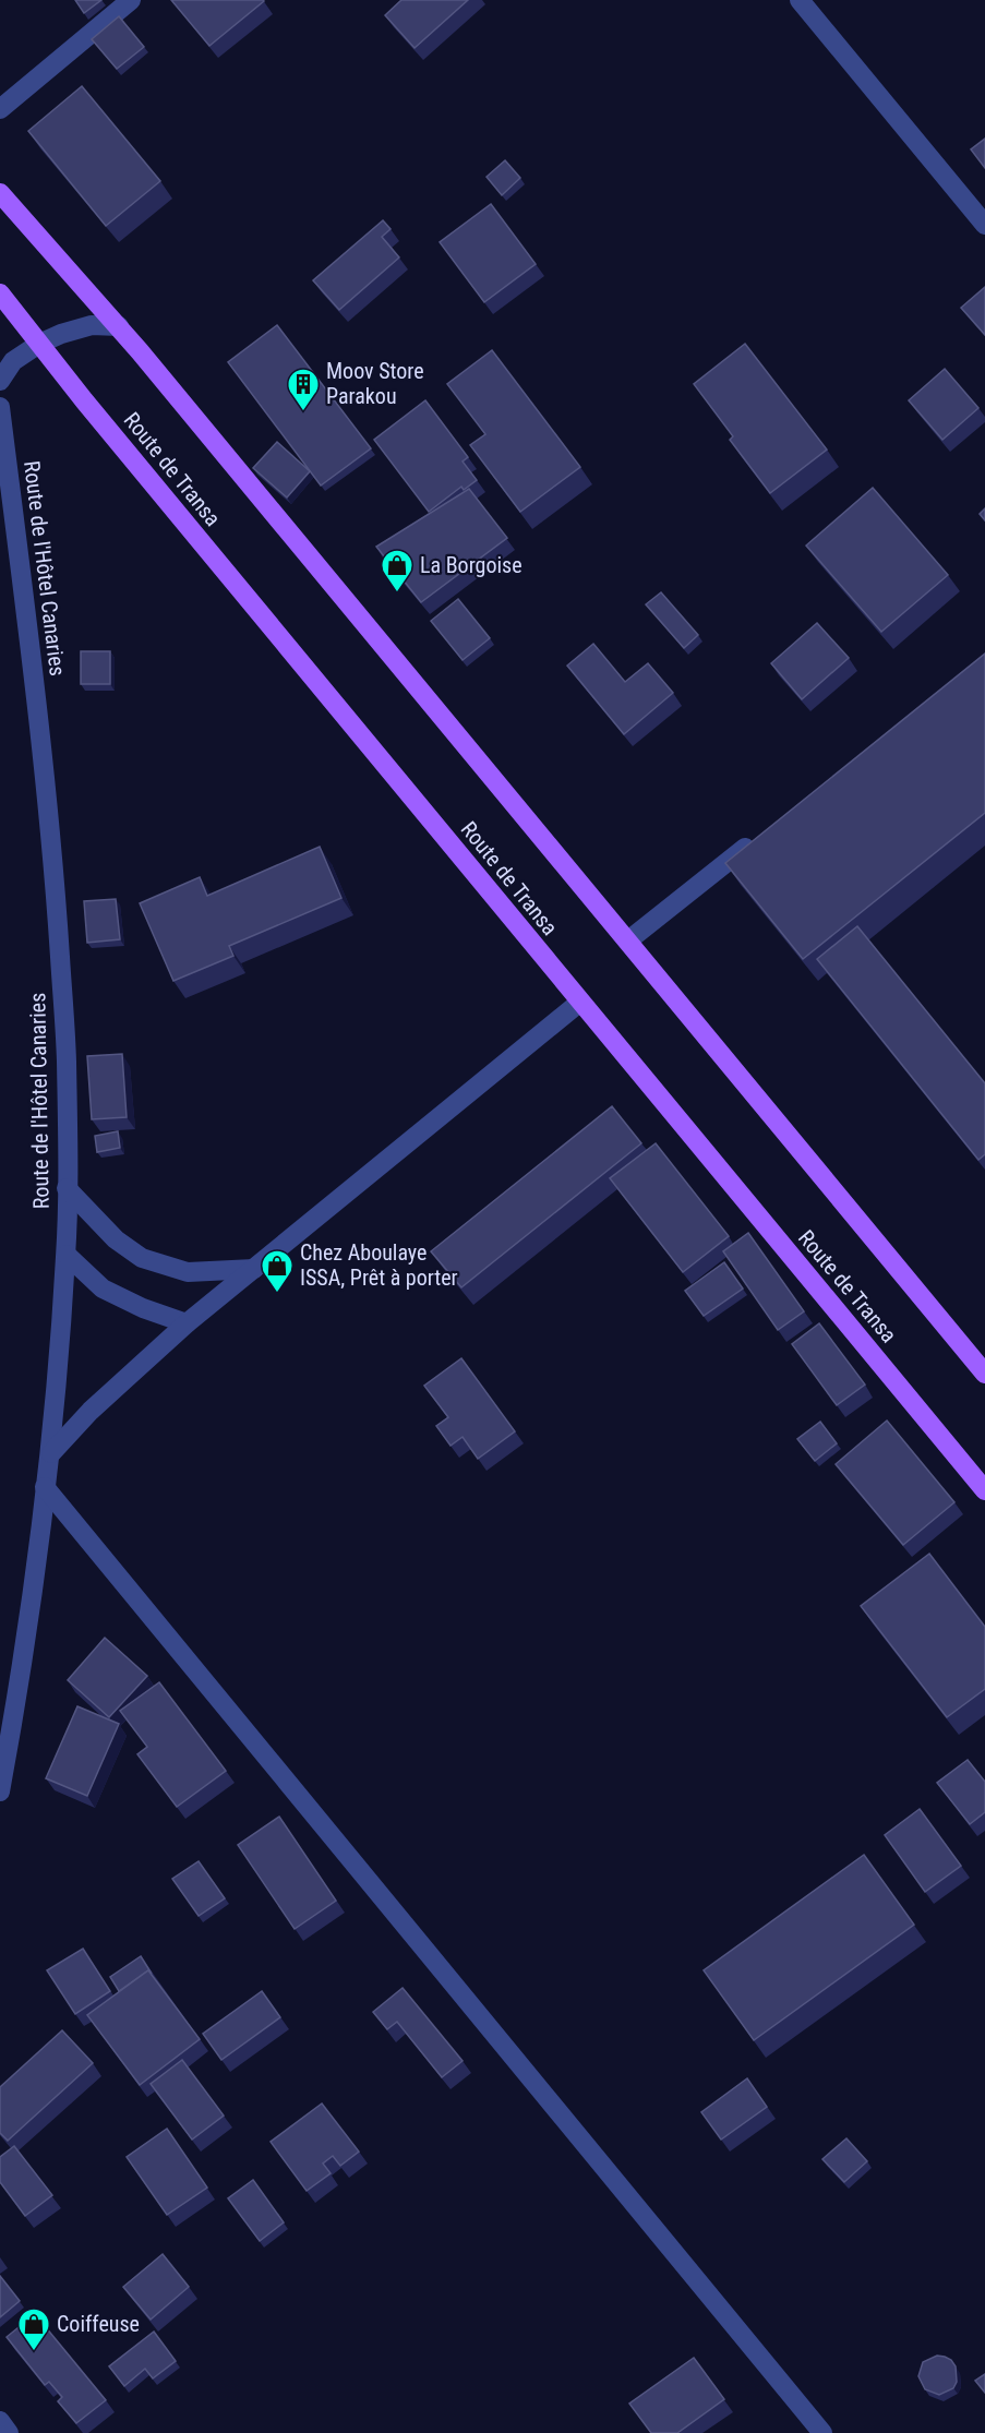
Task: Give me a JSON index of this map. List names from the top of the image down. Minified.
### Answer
{"streets":{"main road":["Route de Transa"],"street":["Route de l'Hôtel Canaries"]},"places":{"building":["Moov Store Parakou"],"shop":["La Borgoise","Chez Aboulaye ISSA, Prêt à porter","Coiffeuse"]}}
